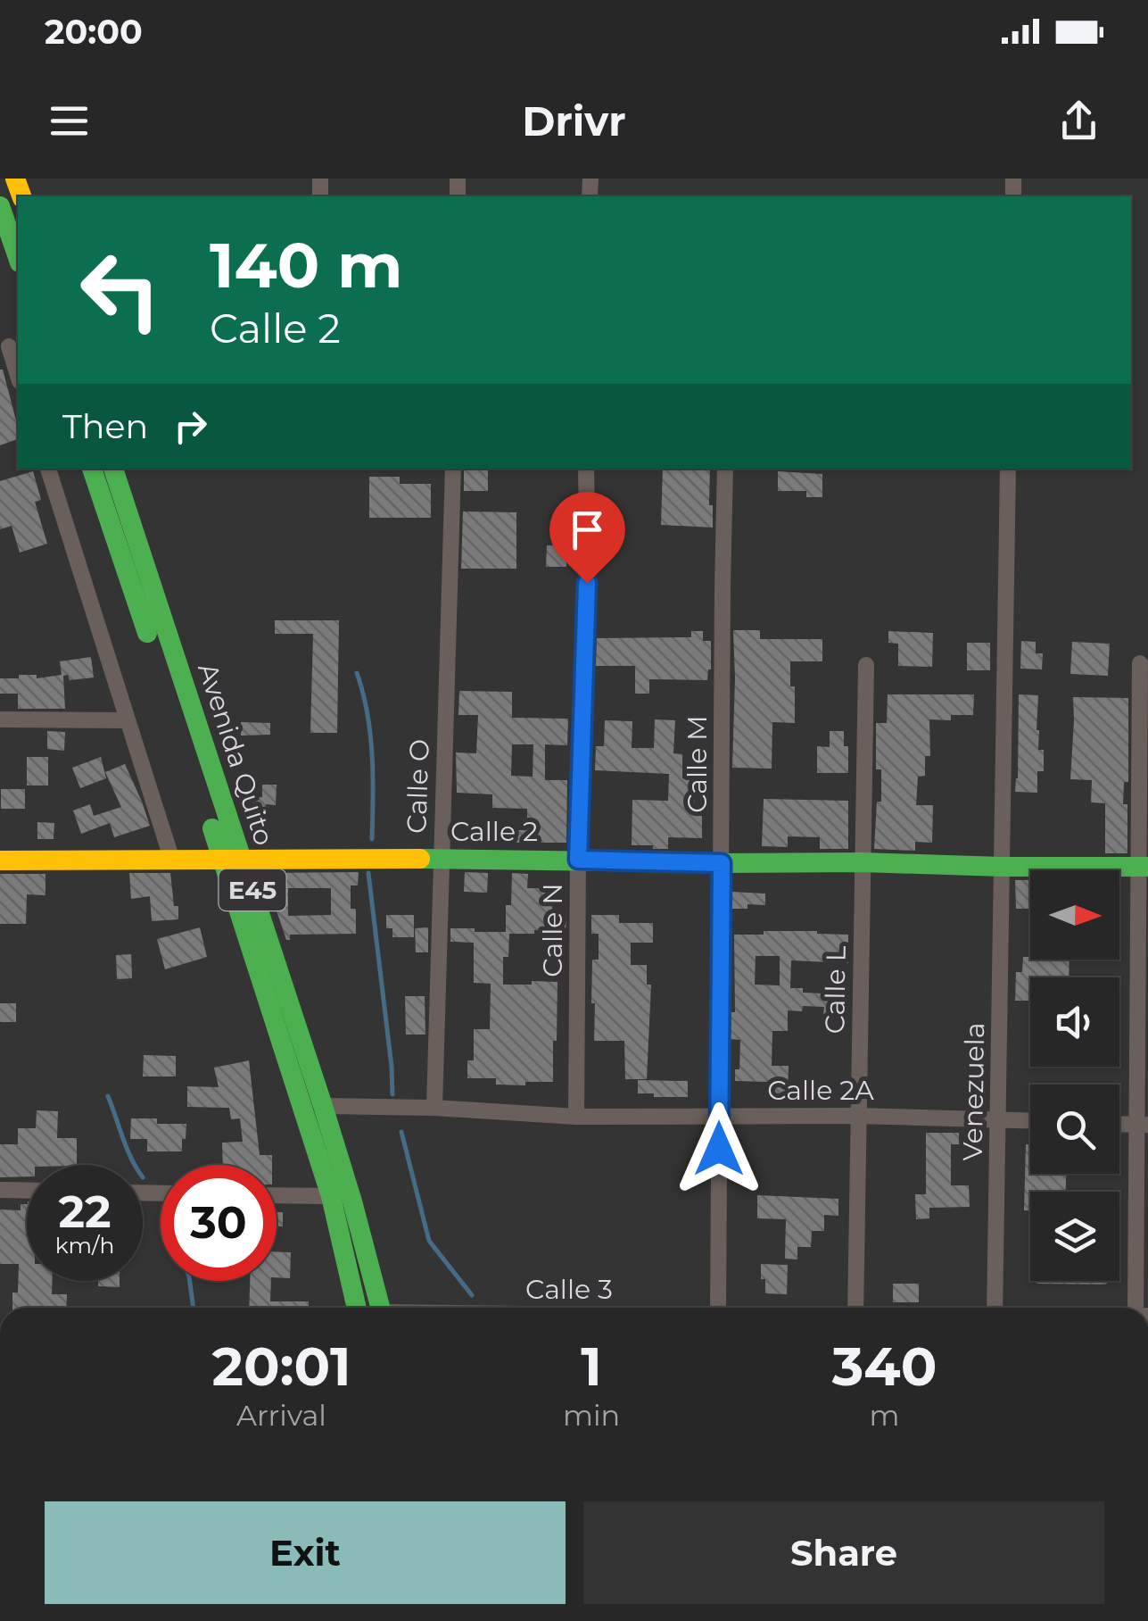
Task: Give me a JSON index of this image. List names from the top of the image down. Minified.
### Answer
{"streets":{"main road":["Avenida Quito","Calle 2","E45"],"street":["Calle M","Calle O","Calle N","Calle L","Calle 2A","Venezuela"]},"crossings":[["Avenida Quito","Calle 2"],["Avenida Quito","Calle 2A"],["Calle M","Calle 2"],["Calle M","Calle 2A"],["Calle O","Calle 2"],["Calle O","Calle 2A"],["Calle 2","Calle N"],["Calle 2","Calle L"],["Calle 2","Venezuela"],["Calle N","Calle 2A"],["Calle L","Calle 2A"],["Calle 2A","Venezuela"]],"north":"right","page":{"status":"20:00","header":"Drivr","turn":["140 m","Calle 2"],"then":"Then","speed":"22 km/h","limit":"30","eta":["20:01","Arrival","1","min","340","m"],"buttons":["Exit","Share"]}}
